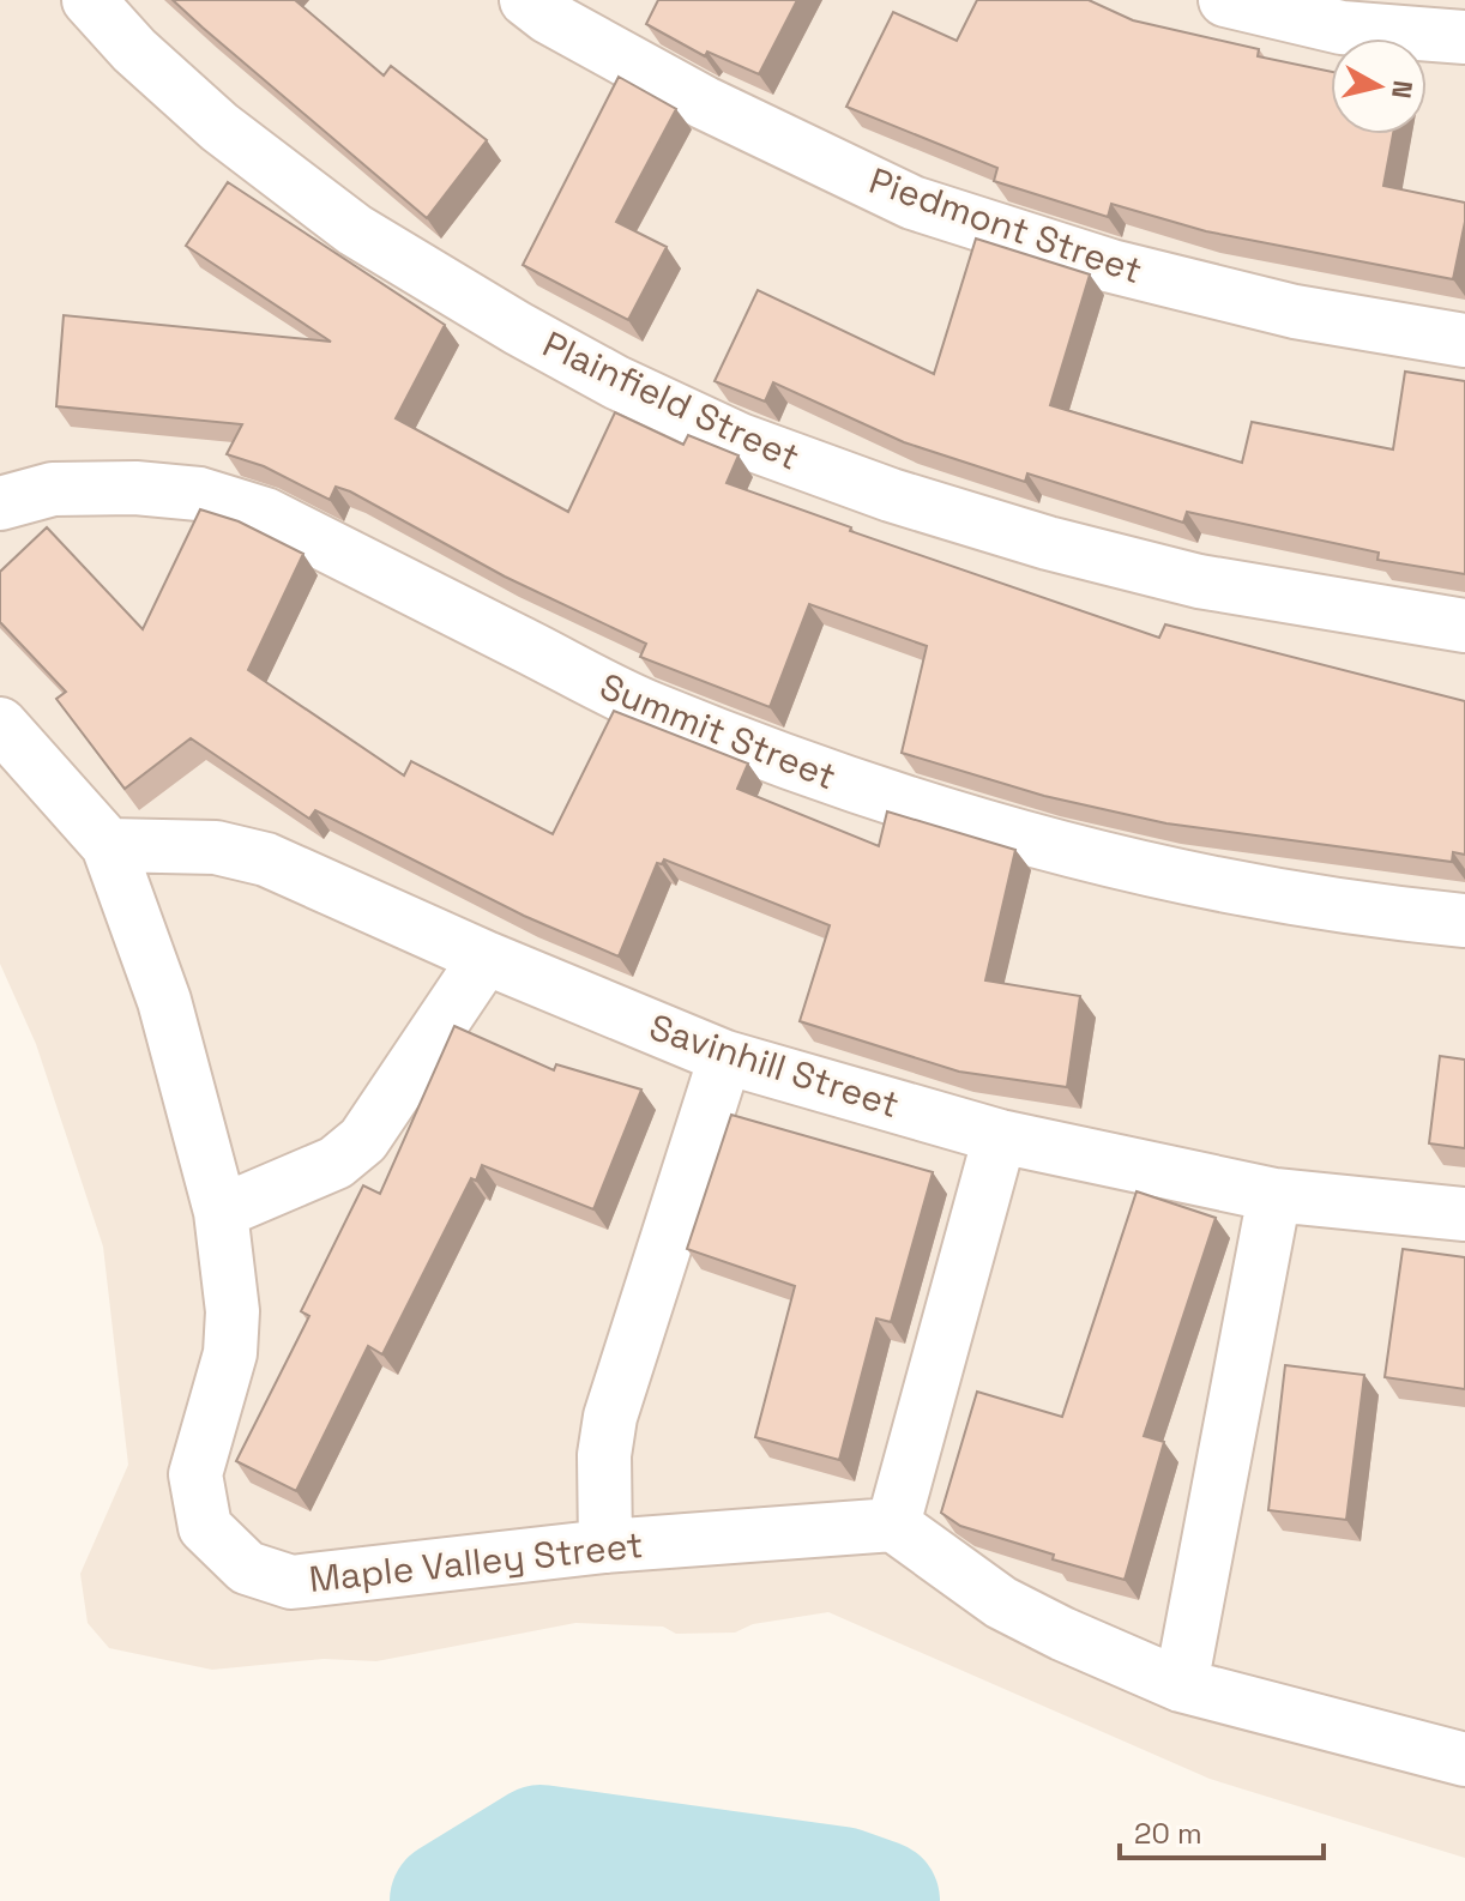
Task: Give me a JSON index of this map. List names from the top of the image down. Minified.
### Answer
{"streets":{"street":["Piedmont Street","Plainfield Street","Summit Street","Savinhill Street","Maple Valley Street"]},"crossings":[["Savinhill Street","Maple Valley Street"]],"scale_bar":"20 m","north":"right"}
